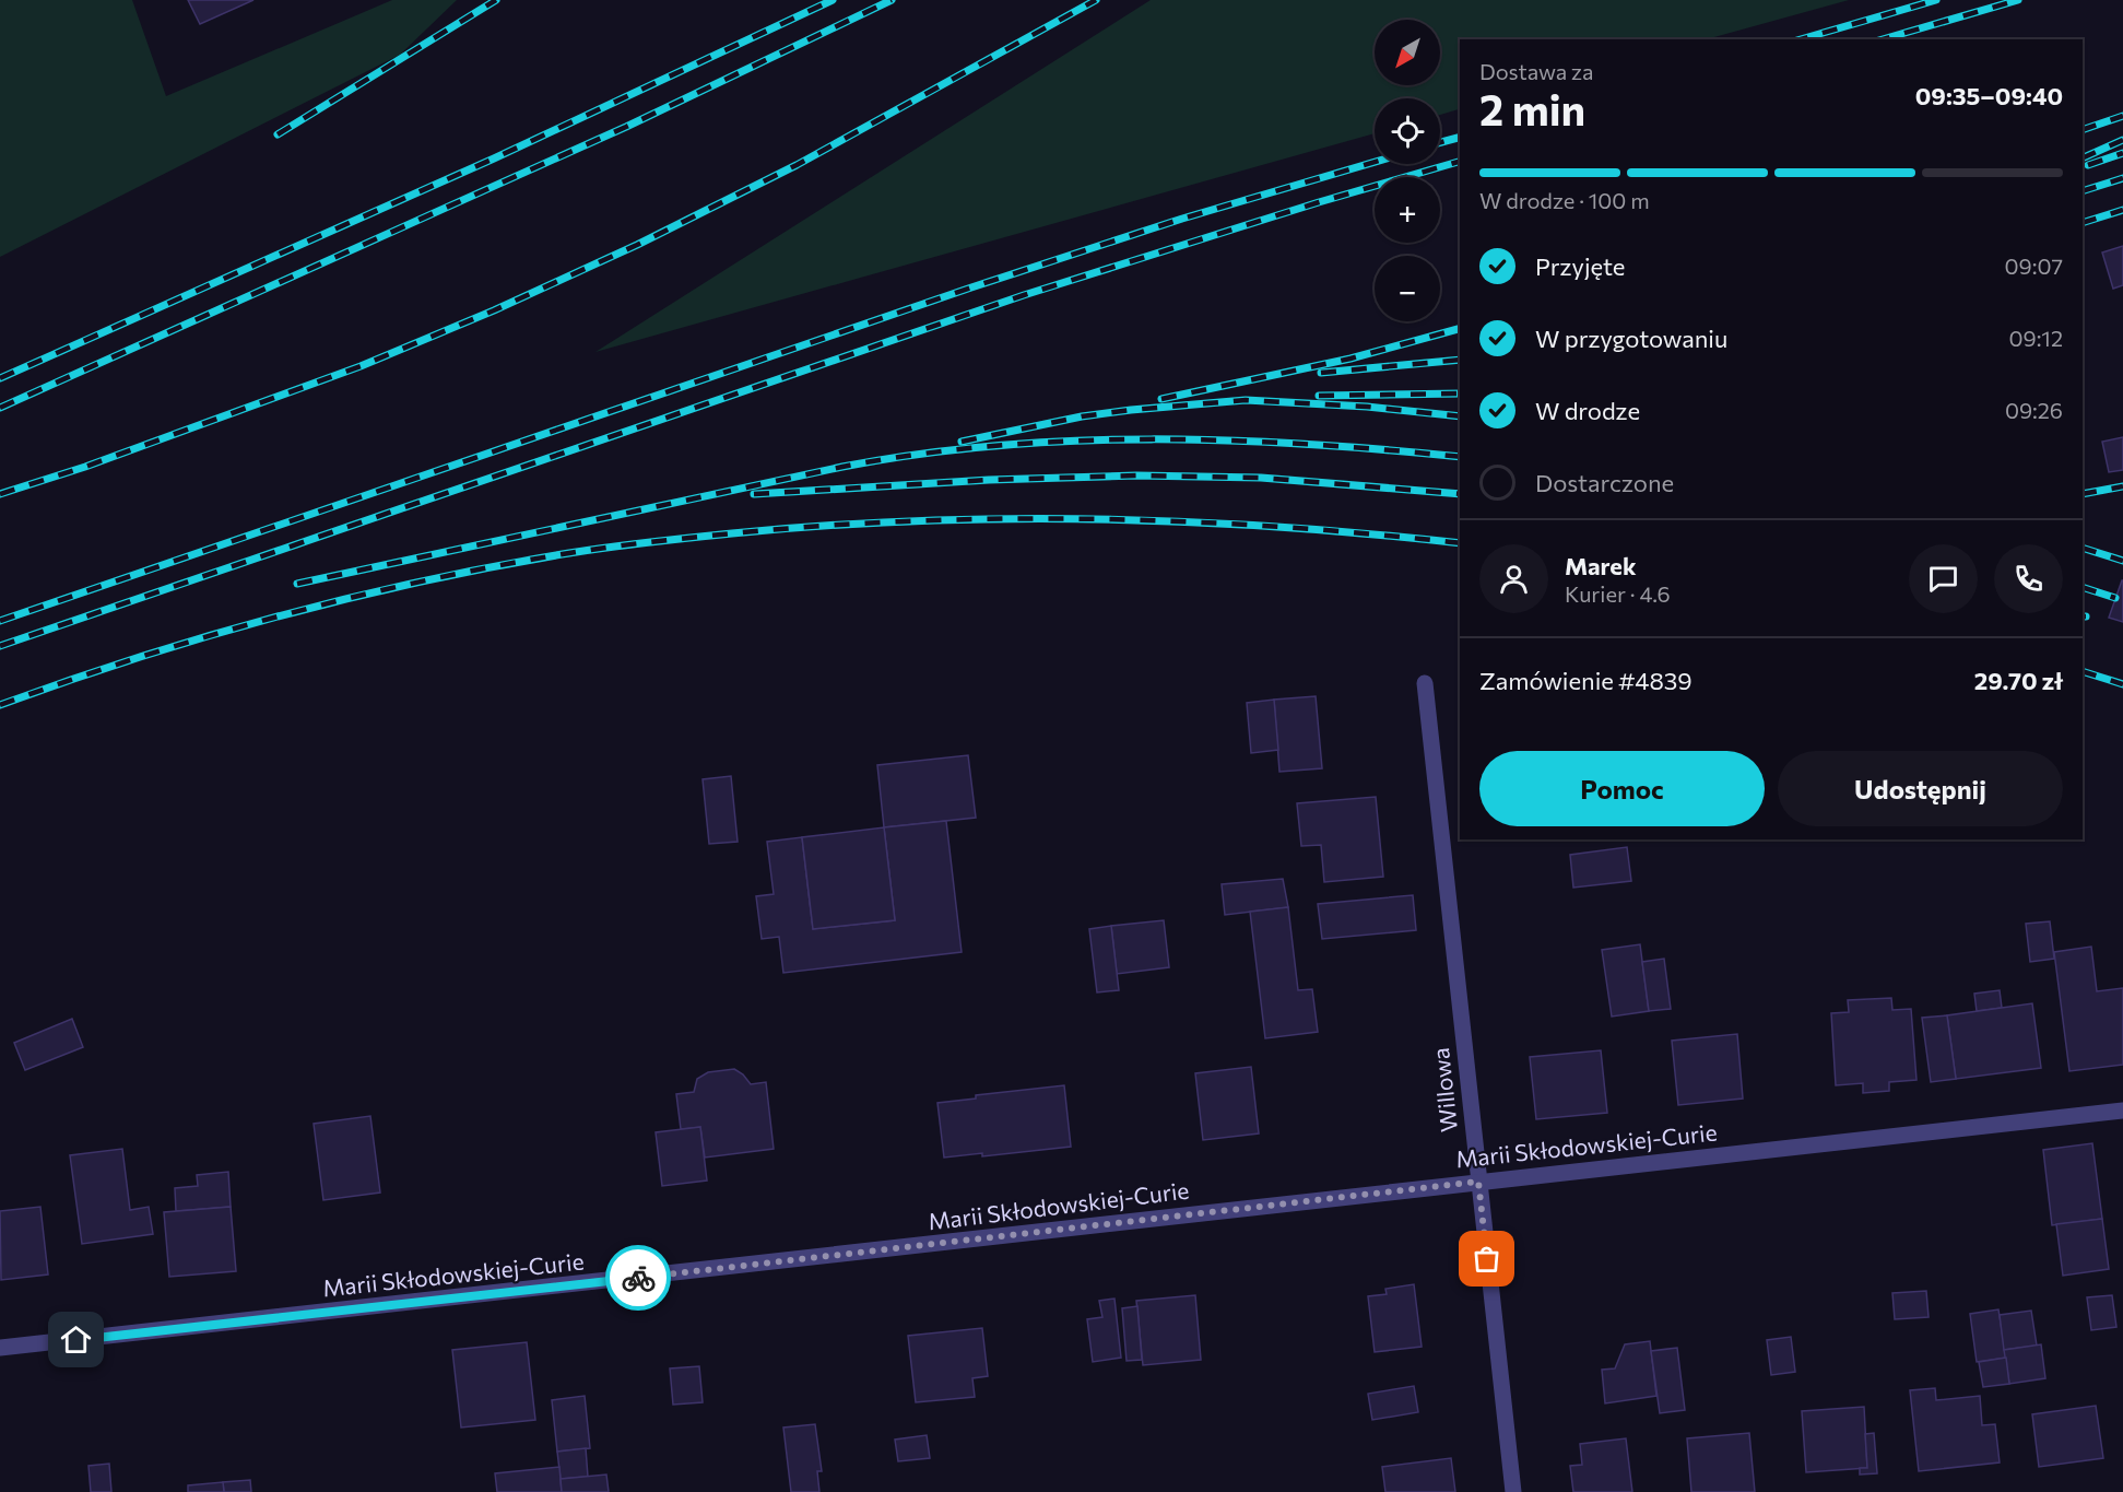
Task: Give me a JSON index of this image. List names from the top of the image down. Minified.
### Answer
{"streets":{"street":["Willowa","Marii Skłodowskiej-Curie"]},"crossings":[["Willowa","Marii Skłodowskiej-Curie"]],"north":"bottom left","page":{"map_buttons":["+","−"],"heading":["2 min","Dostawa za","09:35–09:40"],"panel":["Marek","Kurier · 4.6","Zamówienie #4839","29.70 zł"],"bar":"W drodze · 100 m","list":[["Przyjęte","09:07"],["W przygotowaniu","09:12"],["W drodze","09:26"],"Dostarczone"],"buttons":["Pomoc","Udostępnij"]}}
